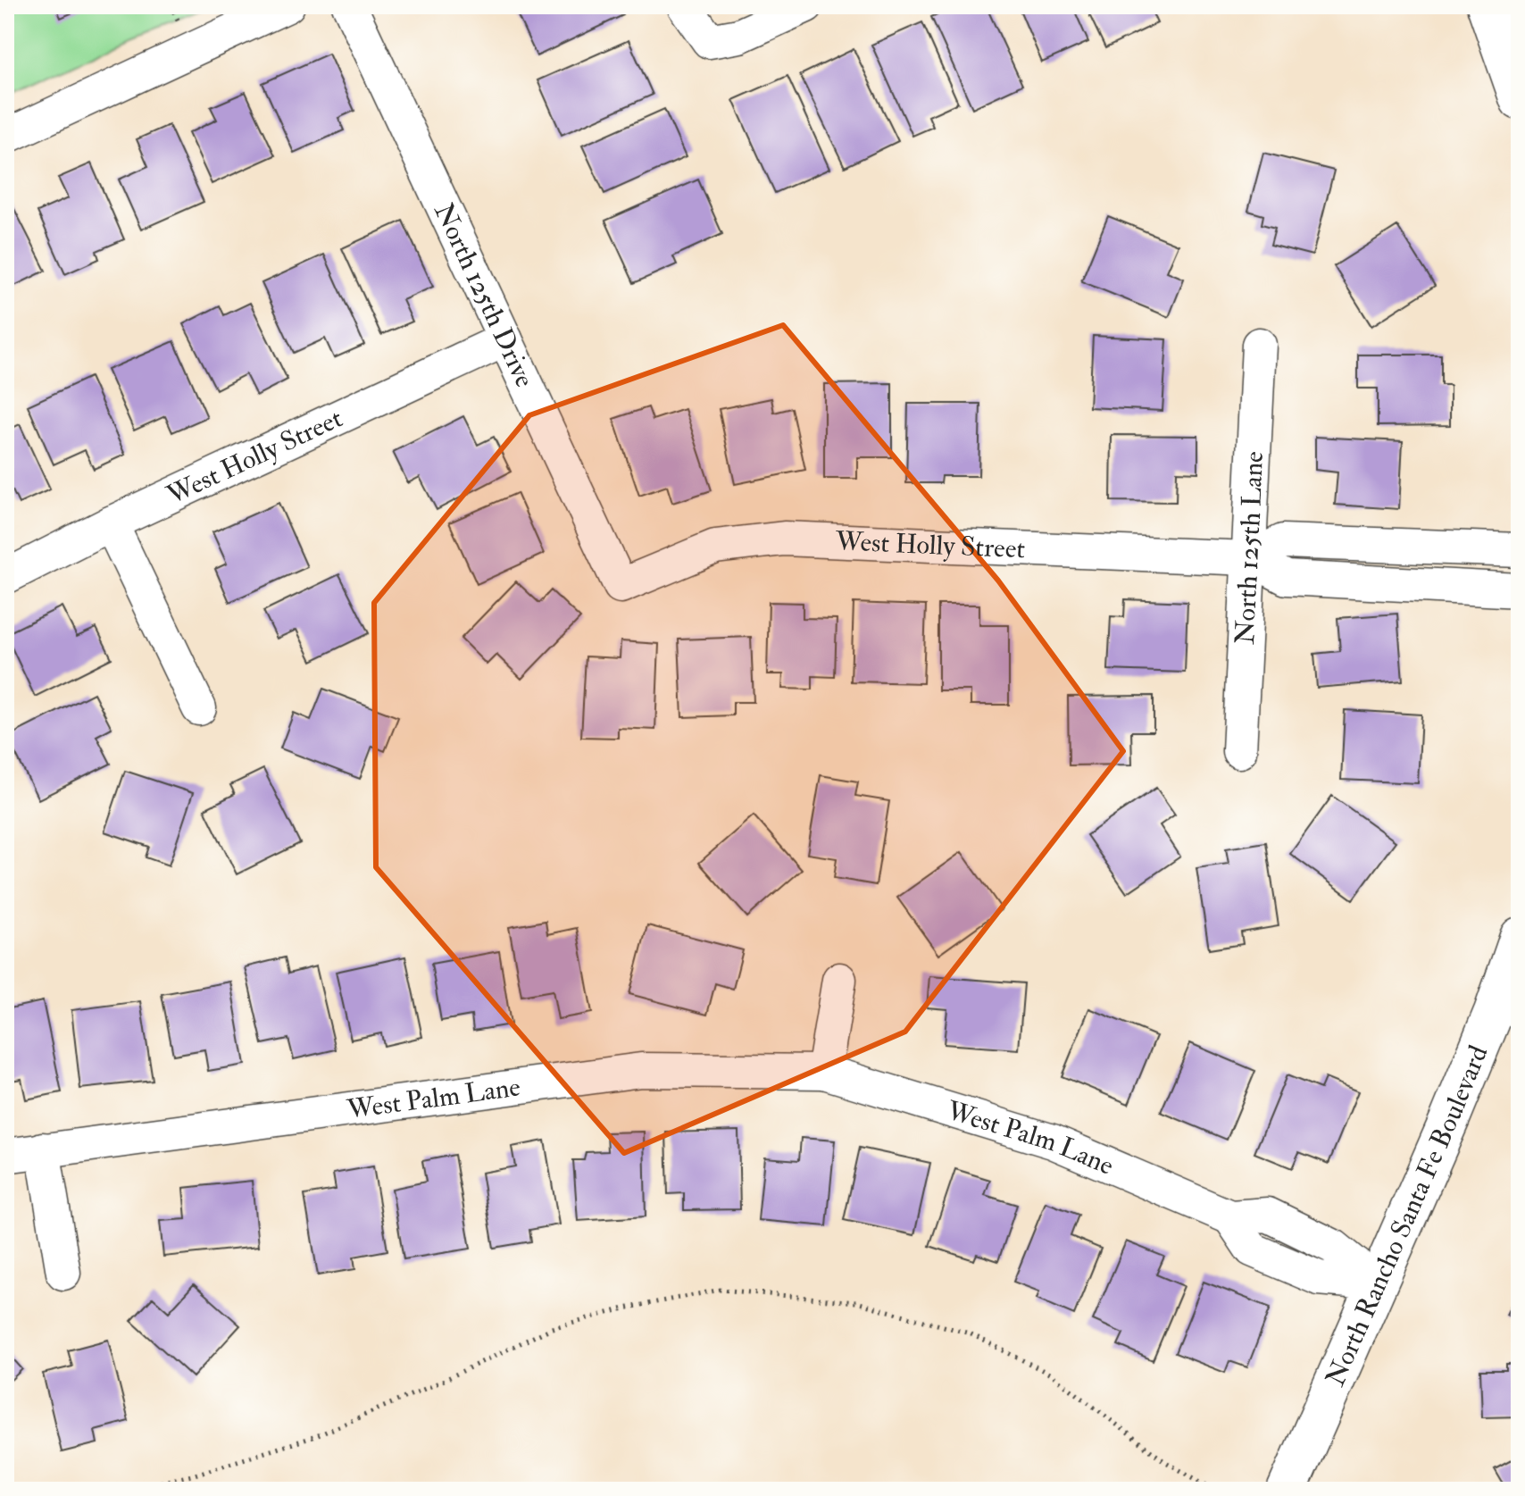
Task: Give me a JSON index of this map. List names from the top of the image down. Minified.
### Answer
{"streets":{"street":["North 125th Drive","West Holly Street","North 125th Lane","West Palm Lane","North Rancho Santa Fe Boulevard"]},"crossings":[["North 125th Drive","West Holly Street"],["West Holly Street","North 125th Lane"],["West Palm Lane","North Rancho Santa Fe Boulevard"]]}
